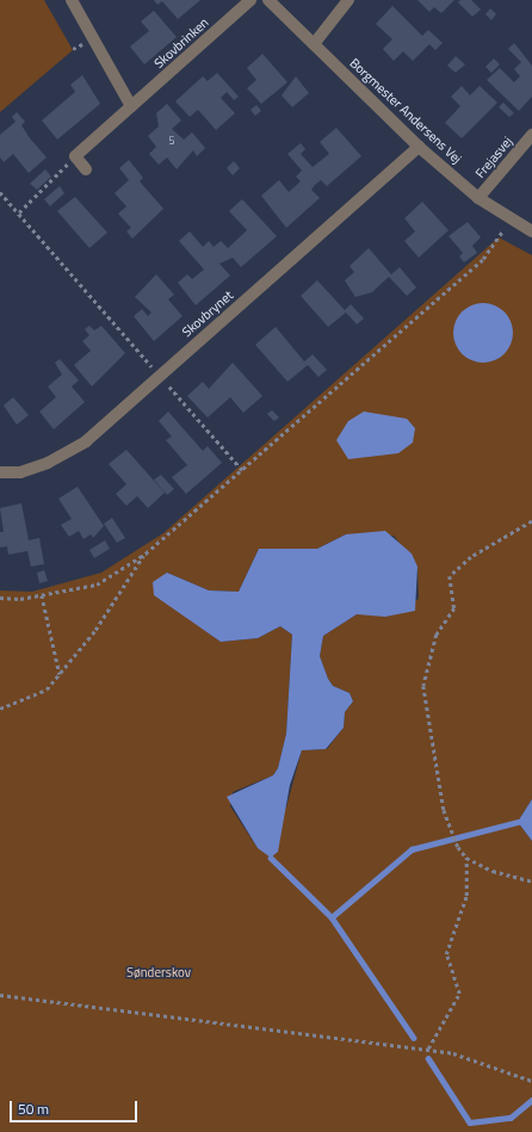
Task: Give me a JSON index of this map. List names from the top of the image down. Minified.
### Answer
{"streets":{"street":["Skovbrinken","Borgmester Andersens Vej","Frejasvej","Skovbrynet"]},"crossings":[["Borgmester Andersens Vej","Frejasvej"],["Borgmester Andersens Vej","Skovbrynet"]],"parks":["Sønderskov"],"house_numbers":["5"],"scale_bar":"50 m"}
